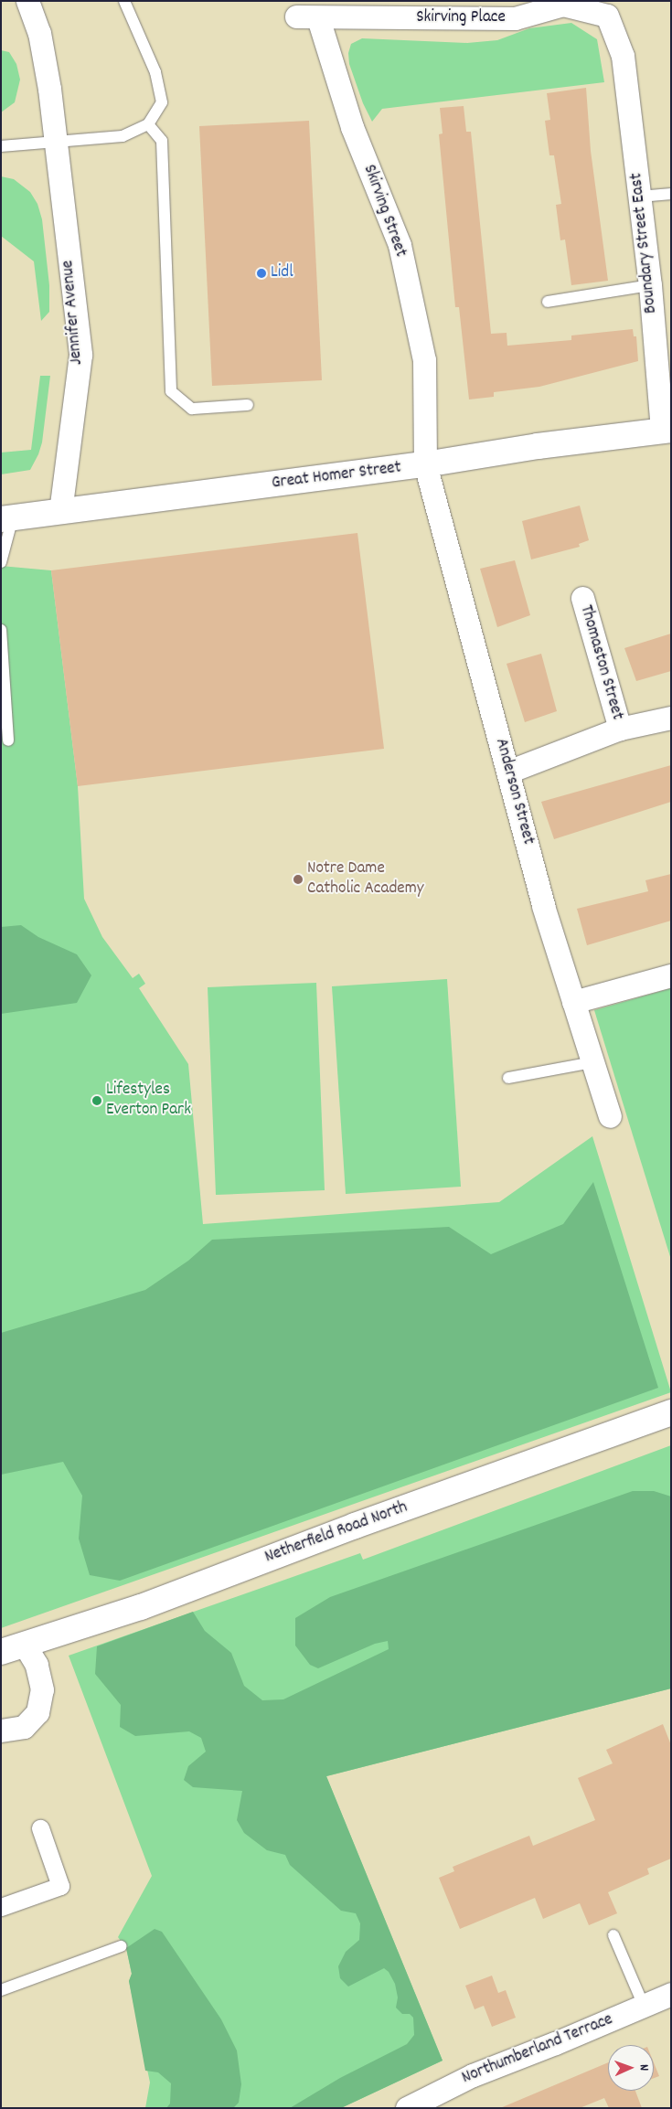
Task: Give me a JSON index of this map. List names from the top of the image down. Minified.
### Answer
{"streets":{"street":["Skirving Place","Skirving Street","Boundary Street East","Jennifer Avenue","Great Homer Street","Thomaston Street","Anderson Street","Netherfield Road North","Northumberland Terrace"]},"crossings":[["Skirving Place","Skirving Street"],["Skirving Place","Boundary Street East"],["Skirving Street","Great Homer Street"],["Skirving Street","Anderson Street"],["Boundary Street East","Great Homer Street"],["Jennifer Avenue","Great Homer Street"],["Great Homer Street","Anderson Street"],["Thomaston Street","Anderson Street"]],"places":["Lidl","Notre Dame Catholic Academy","Lifestyles Everton Park"],"north":"right"}
